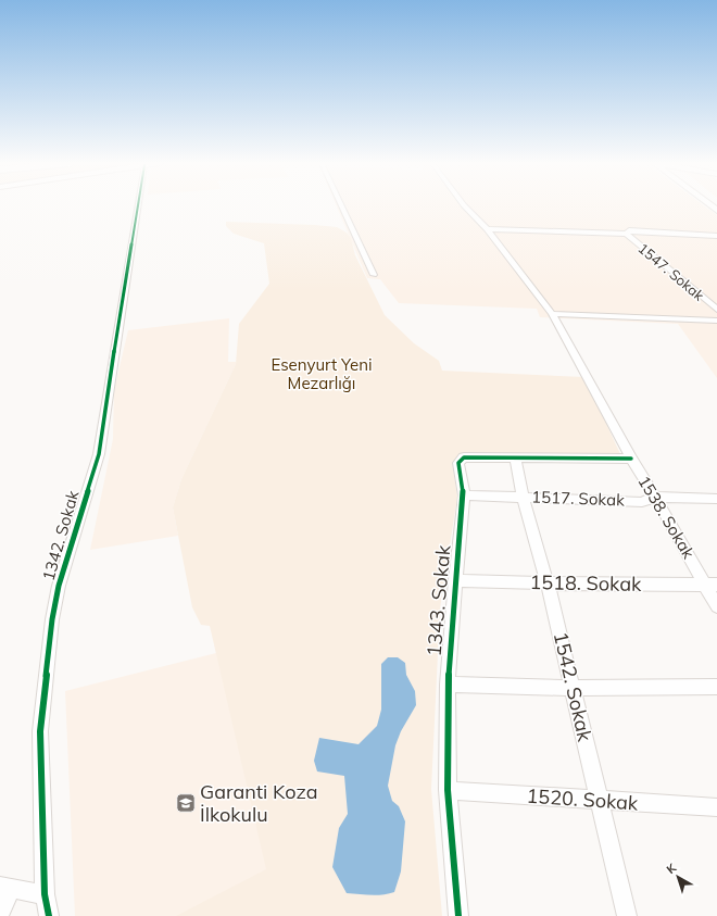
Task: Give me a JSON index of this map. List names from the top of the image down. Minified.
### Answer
{"streets":{"street":["1547. Sokak","1517. Sokak","1538. Sokak","1342. Sokak","1518. Sokak","1343. Sokak","1542. Sokak","1520. Sokak"]},"crossings":[["1517. Sokak","1538. Sokak"],["1517. Sokak","1343. Sokak"],["1517. Sokak","1542. Sokak"],["1538. Sokak","1518. Sokak"],["1538. Sokak","1343. Sokak"],["1518. Sokak","1343. Sokak"],["1518. Sokak","1542. Sokak"],["1343. Sokak","1542. Sokak"],["1343. Sokak","1520. Sokak"],["1542. Sokak","1520. Sokak"]],"parks":["Esenyurt Yeni Mezarlığı"],"places":{"school or university":["Garanti Koza İlkokulu"]},"north":"top left"}
